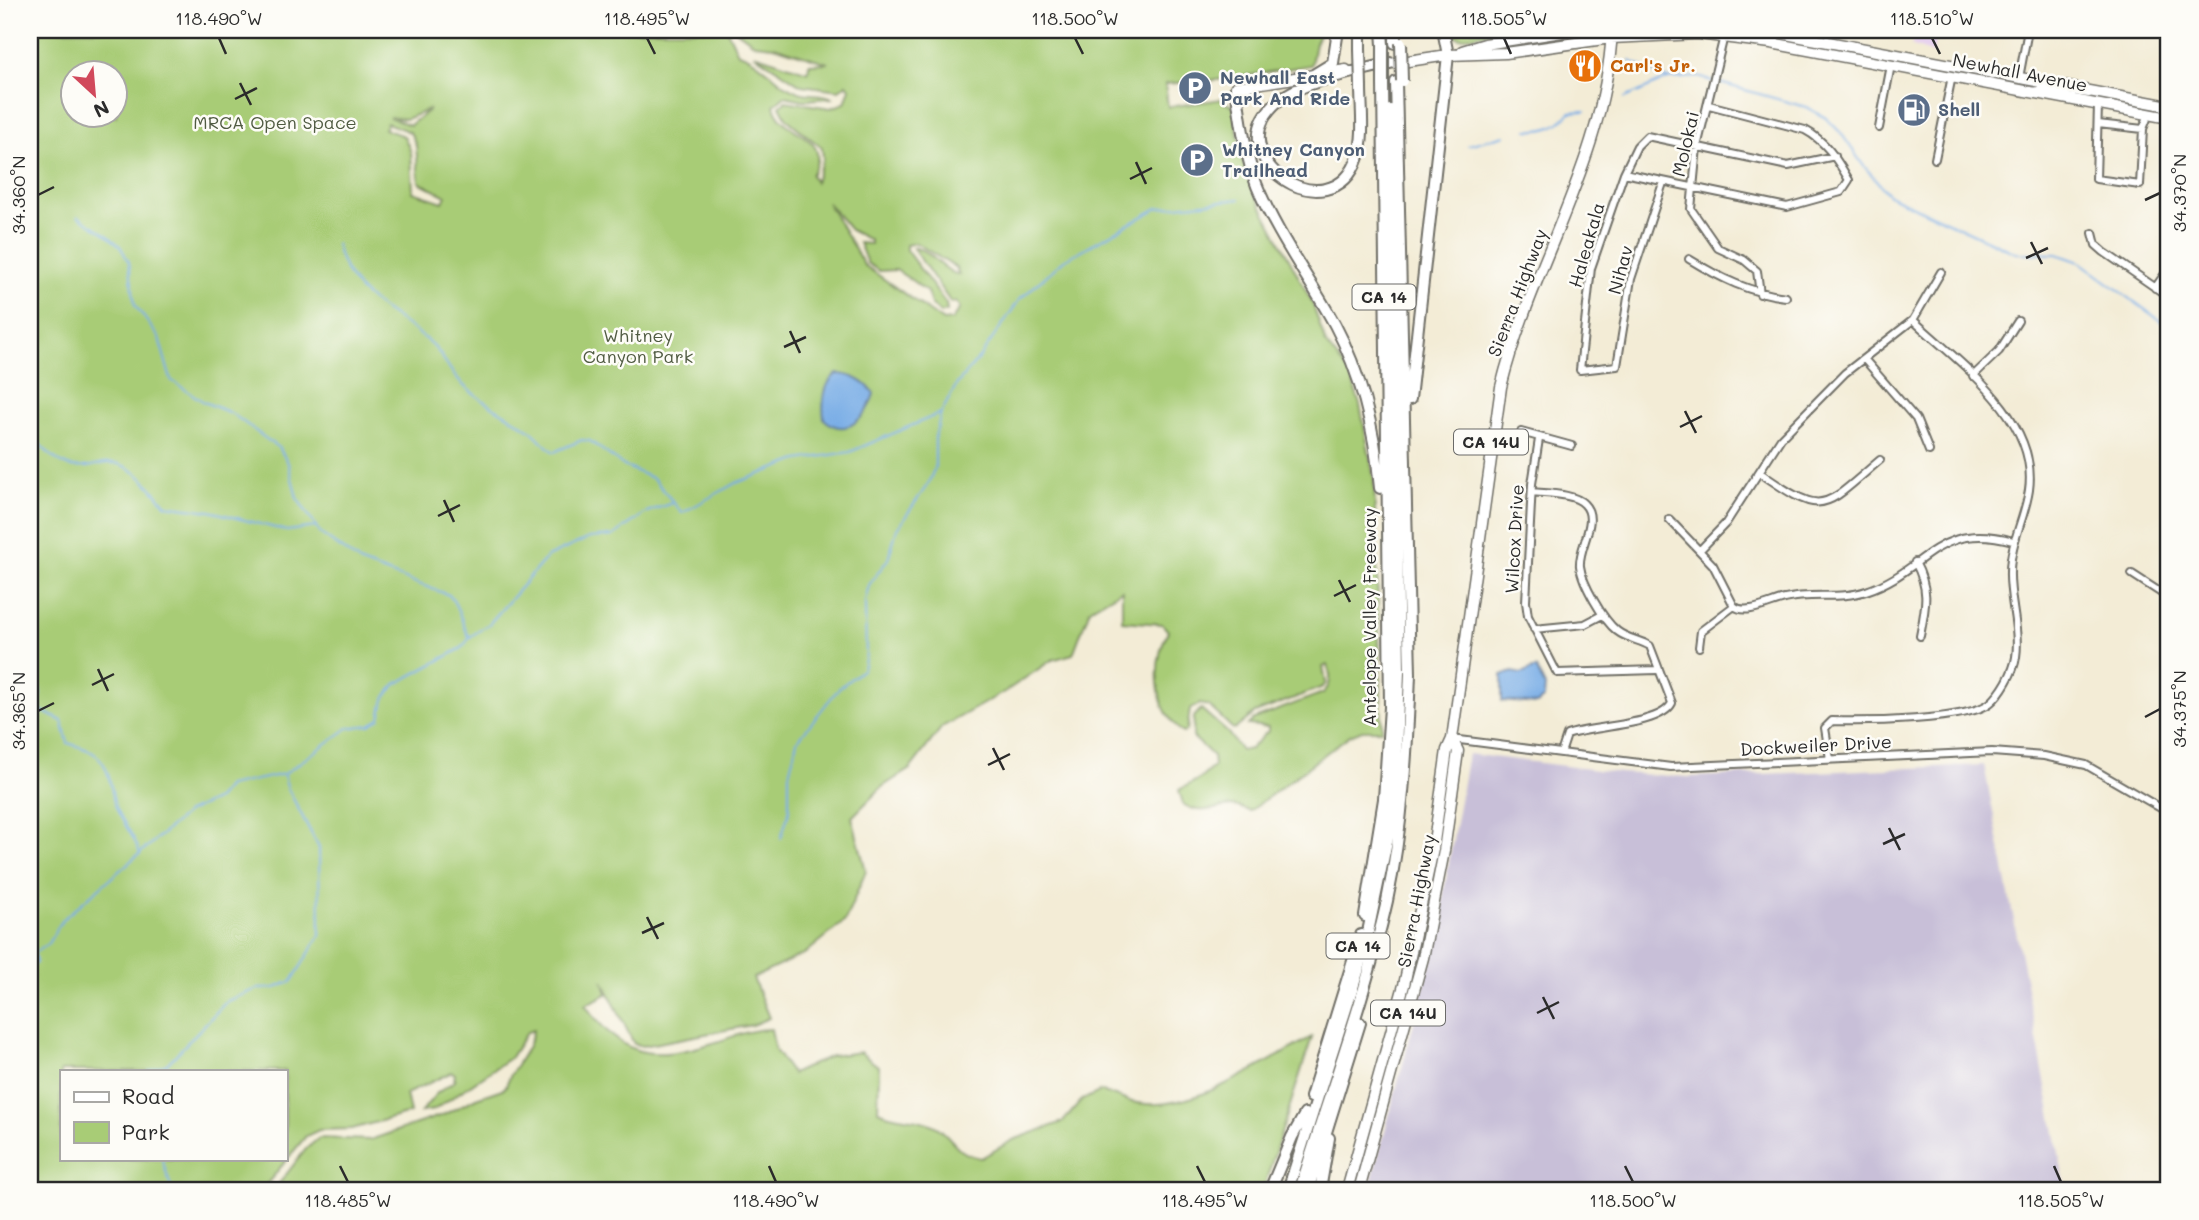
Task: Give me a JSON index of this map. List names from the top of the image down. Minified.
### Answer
{"streets":{"highway":["CA 14","Antelope Valley Freeway"],"main road":["Newhall Avenue","Sierra Highway","CA 14U"],"street":["Molokai","Haleakala","Nihav","Wilcox Drive","Dockweiler Drive"]},"crossings":[["Molokai","Haleakala"],["Haleakala","Nihav"],["Sierra Highway","Dockweiler Drive"]],"parks":["MRCA Open Space","Whitney Canyon Park"],"places":{"restaurant":["Carl's Jr."],"parking":["Newhall East Park And Ride","Whitney Canyon Trailhead"],"fuel station":["Shell"]},"legend":["Road","Park"],"north":"bottom right","coordinates":["118.490°W","118.495°W","118.500°W","118.505°W","118.510°W","34.370°N","34.360°N","34.375°N","34.365°N","118.485°W"]}
